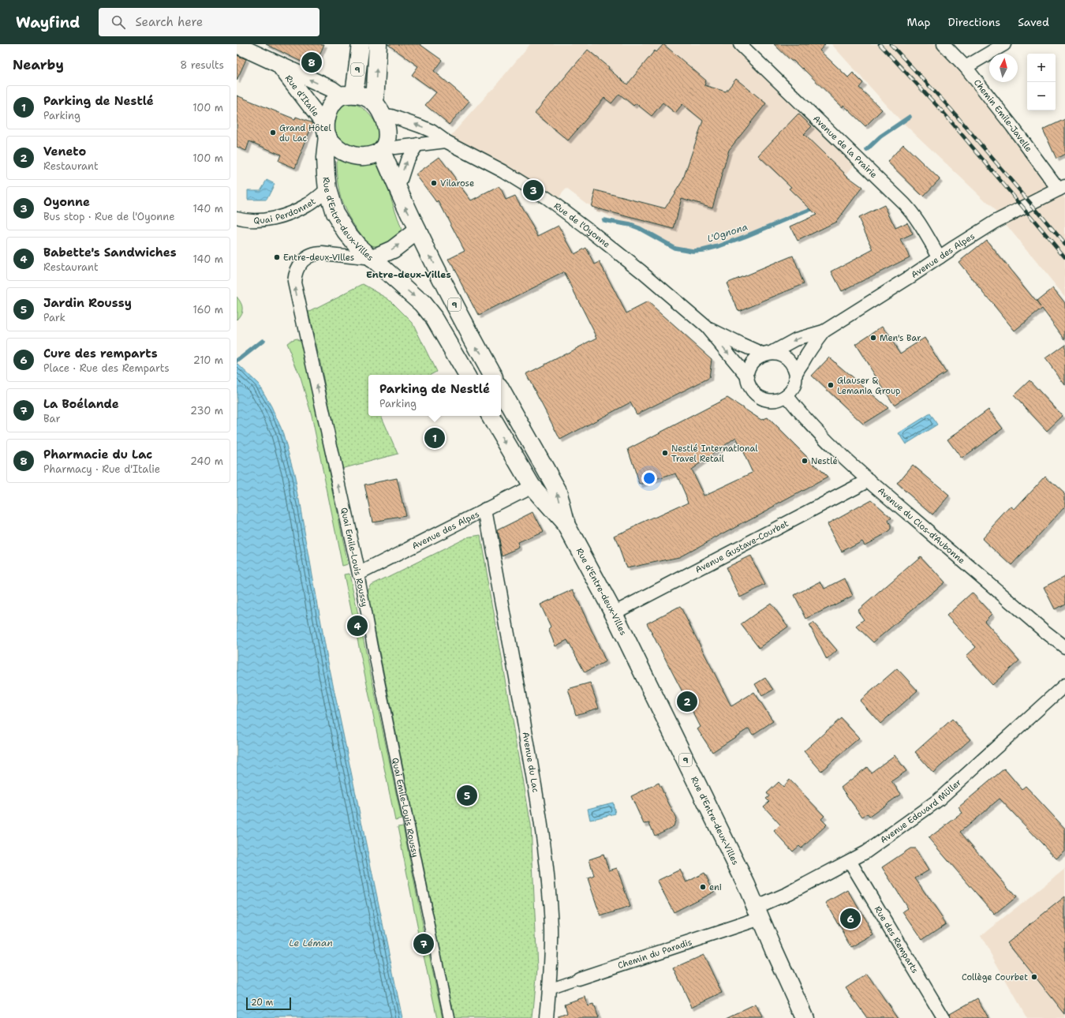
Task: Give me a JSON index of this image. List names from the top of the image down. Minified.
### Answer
{"streets":{"main road":["9","Rue d'Entre-deux-Villes"],"street":["Rue d'Italie","Chemin Emile-Javelle","Avenue de la Prairie","Quai Perdonnet","Rue de l'Oyonne","Avenue des Alpes","Avenue du Clos-d'Aubonne","Avenue Gustave-Courbet","Quai Emile-Louis Roussy","Avenue du Lac","Avenue Edouard Müller","Rue des Remparts","Chemin du Paradis"]},"crossings":[["9","Rue d'Italie"],["9","Rue d'Entre-deux-Villes"],["9","Rue de l'Oyonne"],["Rue d'Italie","Rue d'Entre-deux-Villes"],["Rue d'Italie","Rue de l'Oyonne"],["Chemin Emile-Javelle","Avenue des Alpes"],["Avenue de la Prairie","Avenue des Alpes"],["Quai Perdonnet","Rue d'Entre-deux-Villes"],["Rue d'Entre-deux-Villes","Rue de l'Oyonne"],["Rue d'Entre-deux-Villes","Avenue des Alpes"],["Rue d'Entre-deux-Villes","Avenue Gustave-Courbet"],["Rue d'Entre-deux-Villes","Quai Emile-Louis Roussy"],["Rue d'Entre-deux-Villes","Avenue Edouard Müller"],["Rue d'Entre-deux-Villes","Chemin du Paradis"],["Rue de l'Oyonne","Avenue des Alpes"],["Rue de l'Oyonne","Avenue du Clos-d'Aubonne"],["Avenue des Alpes","Avenue du Clos-d'Aubonne"],["Avenue des Alpes","Quai Emile-Louis Roussy"],["Avenue des Alpes","Avenue du Lac"],["Avenue du Clos-d'Aubonne","Avenue Gustave-Courbet"],["Avenue du Lac","Chemin du Paradis"],["Avenue Edouard Müller","Rue des Remparts"],["Avenue Edouard Müller","Chemin du Paradis"]],"one_way":["Rue d'Italie","Quai Emile-Louis Roussy"],"districts":["Entre-deux-Villes"],"water":["L'Ognona","Le Léman"],"places":["Grand Hôtel du Lac","Vilarose","Entre-deux-Villes","Men's Bar","Glauser & Lemania Group","Nestlé International Travel Retail","Nestlé","eni","Collège Courbet"],"scale_bar":"20 m","north":"top","page":{"header":"Wayfind","search":"Search here","nav":["Map","Directions","Saved"],"heading":["Nearby","8 results"],"pins":["8","3","1","4","2","5","6","7"],"map_buttons":["+","−"],"list":[{"mark":"1","name":"Parking de Nestlé","note":"Parking","value":"100 m"},{"mark":"2","name":"Veneto","note":"Restaurant","value":"100 m"},{"mark":"3","name":"Oyonne","note":"Bus stop · Rue de l'Oyonne","value":"140 m"},{"mark":"4","name":"Babette's Sandwiches","note":"Restaurant","value":"140 m"},{"mark":"5","name":"Jardin Roussy","note":"Park","value":"160 m"},{"mark":"6","name":"Cure des remparts","note":"Place · Rue des Remparts","value":"210 m"},{"mark":"7","name":"La Boélande","note":"Bar","value":"230 m"},{"mark":"8","name":"Pharmacie du Lac","note":"Pharmacy · Rue d'Italie","value":"240 m"}],"popup":["Parking de Nestlé","Parking"],"scale":"20 m"}}
